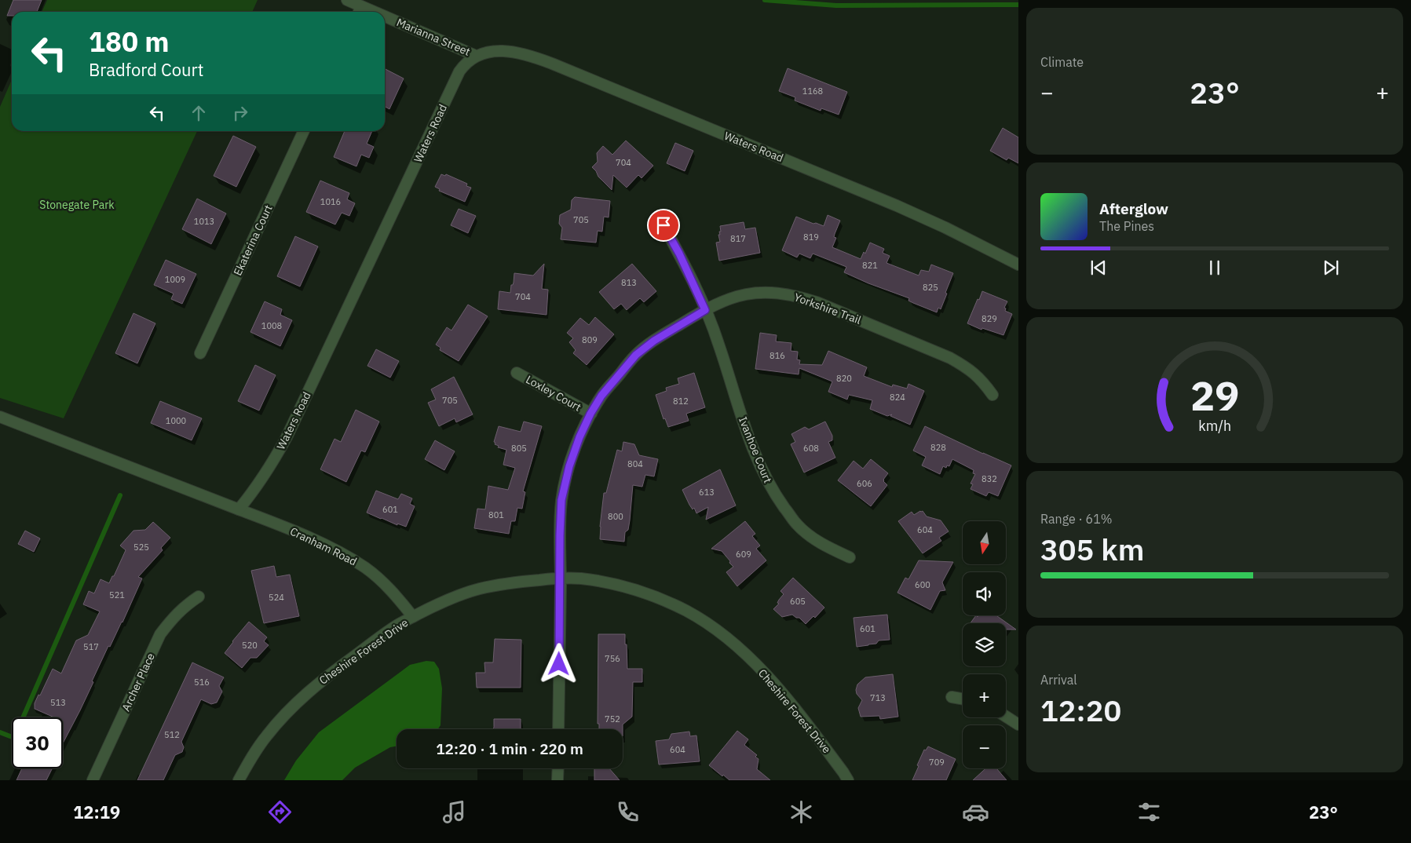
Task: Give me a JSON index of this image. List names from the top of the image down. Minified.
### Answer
{"streets":{"street":["Marianna Street","Waters Road","Ekaterina Court","Yorkshire Trail","Loxley Court","Ivanhoe Court","Cranham Road","Cheshire Forest Drive","Archer Place"]},"crossings":[["Marianna Street","Waters Road"],["Waters Road","Cranham Road"],["Yorkshire Trail","Loxley Court"],["Yorkshire Trail","Ivanhoe Court"],["Yorkshire Trail","Cheshire Forest Drive"],["Cranham Road","Cheshire Forest Drive"]],"parks":["Stonegate Park"],"house_numbers":["1168","704","1016","705","1013","819","817","821","1009","813","825","704","829","1008","809","816","820","824","705","812","1000","828","805","608","804","832","606","613","601","801","800","604","525","609","600","521","524","605","601","520","517","756","516","713","513","752","512","604","709"],"north":"bottom","page":{"tile":["Climate",["Range · 61%","305 km"],["Arrival","12:20"]],"turn":["180 m","Bradford Court"],"heat":["−","23°","+"],"song":["Afterglow","The Pines"],"map_buttons":["+","−"],"limit":"30","trip":"12:20 · 1 min · 220 m","tabs":["12:19","23°"],"gauge":["29","km/h"]}}
